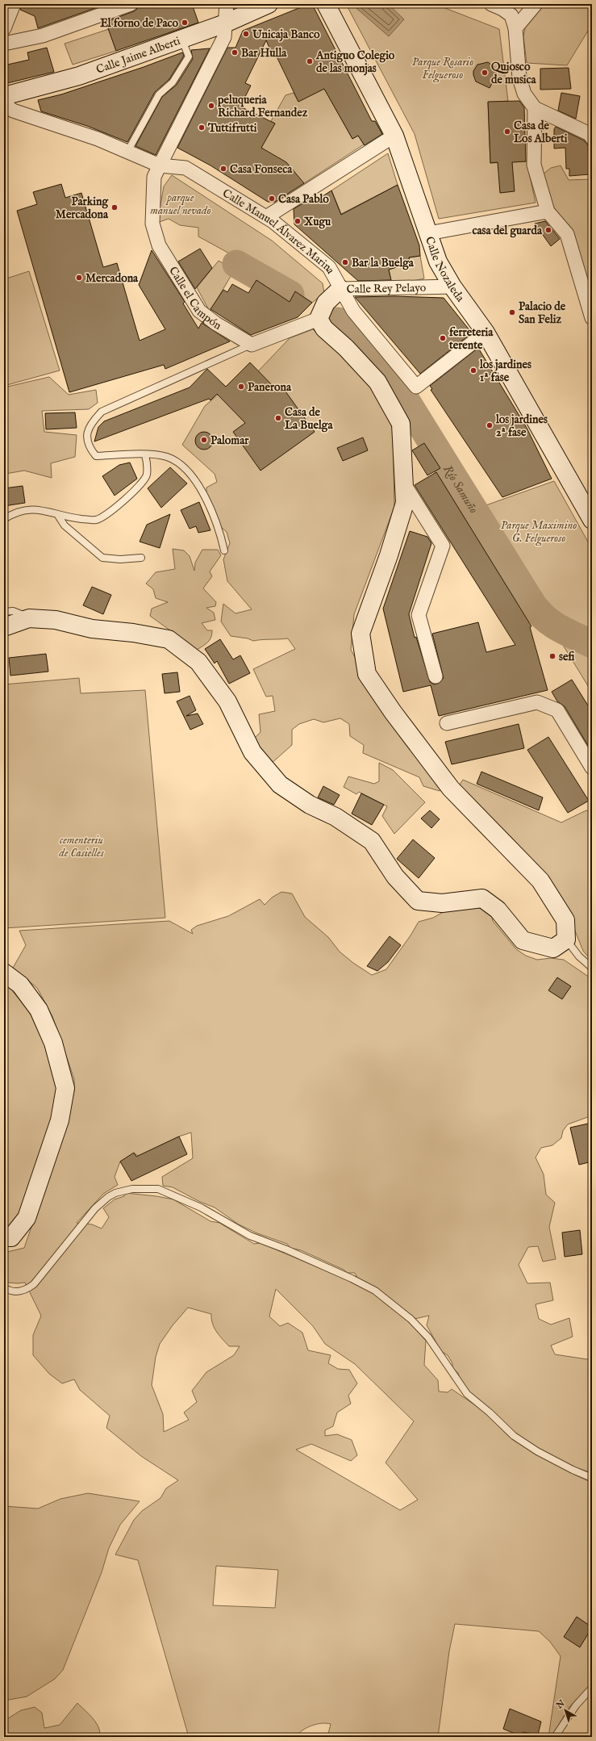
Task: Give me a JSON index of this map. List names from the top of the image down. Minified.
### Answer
{"streets":{"street":["Calle Jaime Alberti","Calle Manuel Álvarez Marina","Calle Nozaleda","Calle Rey Pelayo","Calle el Campón"]},"crossings":[["Calle Jaime Alberti","Calle el Campón"],["Calle Manuel Álvarez Marina","Calle Nozaleda"],["Calle Manuel Álvarez Marina","Calle Rey Pelayo"],["Calle Manuel Álvarez Marina","Calle el Campón"],["Calle Nozaleda","Calle Rey Pelayo"]],"water":["Río Samuño"],"parks":["Parque Rosario Felgueroso","parque manuel nevado","Parque Maximino G. Felgueroso","cementeriu de Casielles"],"places":["El forno de Paco","Unicaja Banco","Bar Hulla","Antiguo Colegio de las monjas","Quiosco de musica","peluqueria Richard Fernandez","Tuttifrutti","Casa de Los Alberti","Casa Fonseca","Casa Pablo","Parking Mercadona","Xugu","casa del guarda","Bar la Buelga","Mercadona","Palacio de San Feliz","ferreteria terente","los jardines 1ª fase","Panerona","Casa de La Buelga","los jardines 2ª fase","Palomar","sefi"],"north":"top left"}
